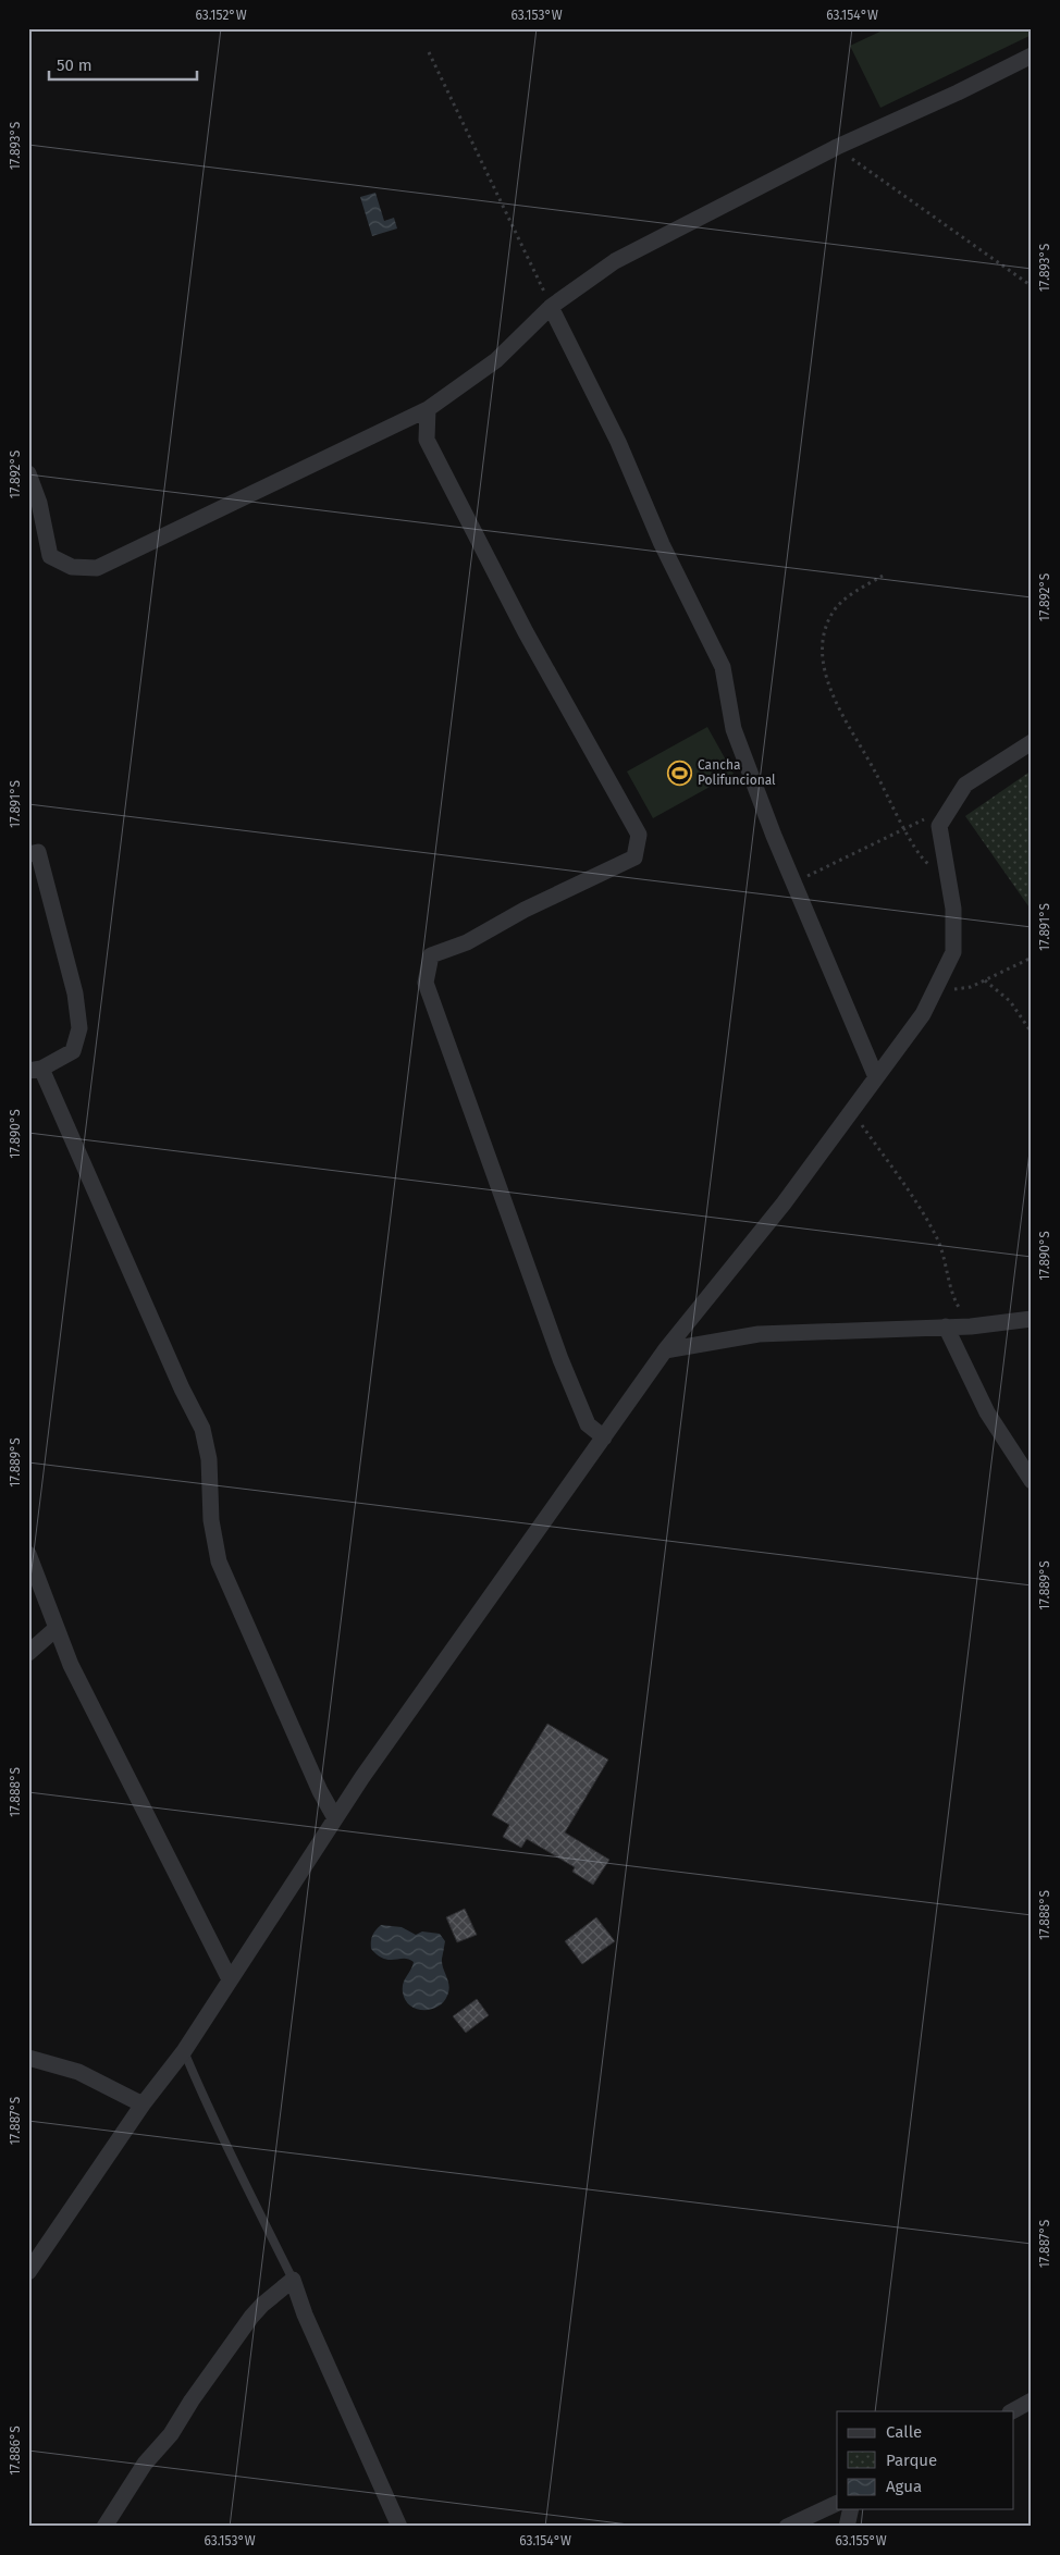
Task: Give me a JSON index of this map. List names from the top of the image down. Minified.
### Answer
{"places":{"sports":["Cancha Polifuncional"]},"legend":["Calle","Parque","Agua"],"scale_bar":"50 m","coordinates":["63.152°W","63.153°W","63.154°W","17.893°S","17.892°S","17.891°S","17.890°S","17.889°S","17.888°S","17.887°S","17.886°S","63.155°W"]}
